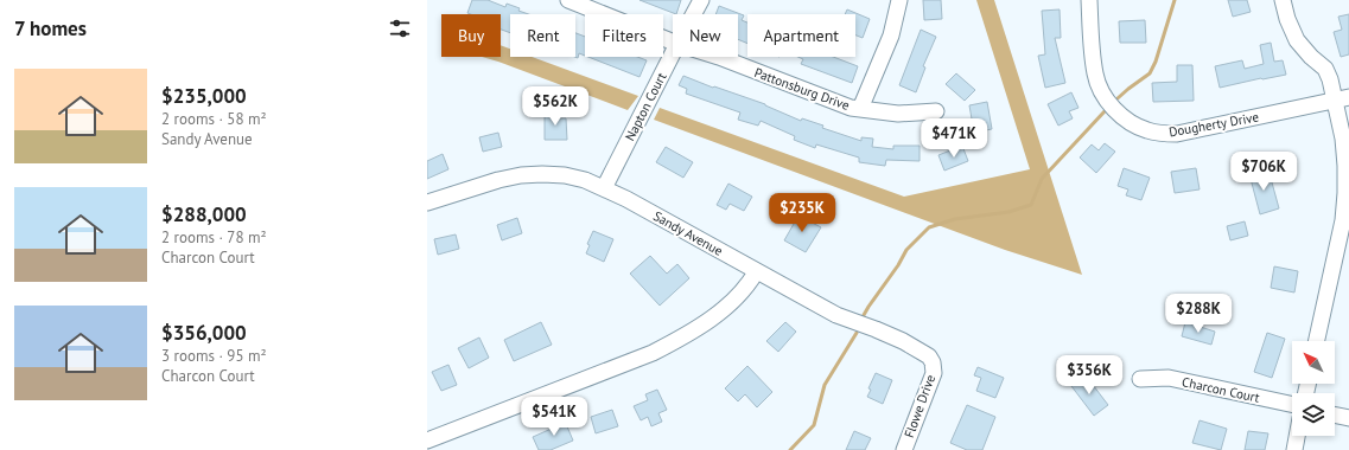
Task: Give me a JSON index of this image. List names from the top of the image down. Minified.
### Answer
{"streets":{"street":["Pattonsburg Drive","Napton Court","Dougherty Drive","Sandy Avenue","Charcon Court","Flowe Drive"]},"crossings":[["Napton Court","Sandy Avenue"],["Sandy Avenue","Flowe Drive"]],"north":"top left","page":{"heading":"7 homes","chip":["Buy","Rent","Filters","New","Apartment"],"list":[{"name":"$235,000","note":"2 rooms · 58 m² · Sandy Avenue"},{"name":"$288,000","note":"2 rooms · 78 m² · Charcon Court"},{"name":"$356,000","note":"3 rooms · 95 m² · Charcon Court"}],"price":["$562K","$471K","$706K","$235K","$288K","$356K","$541K"]}}
